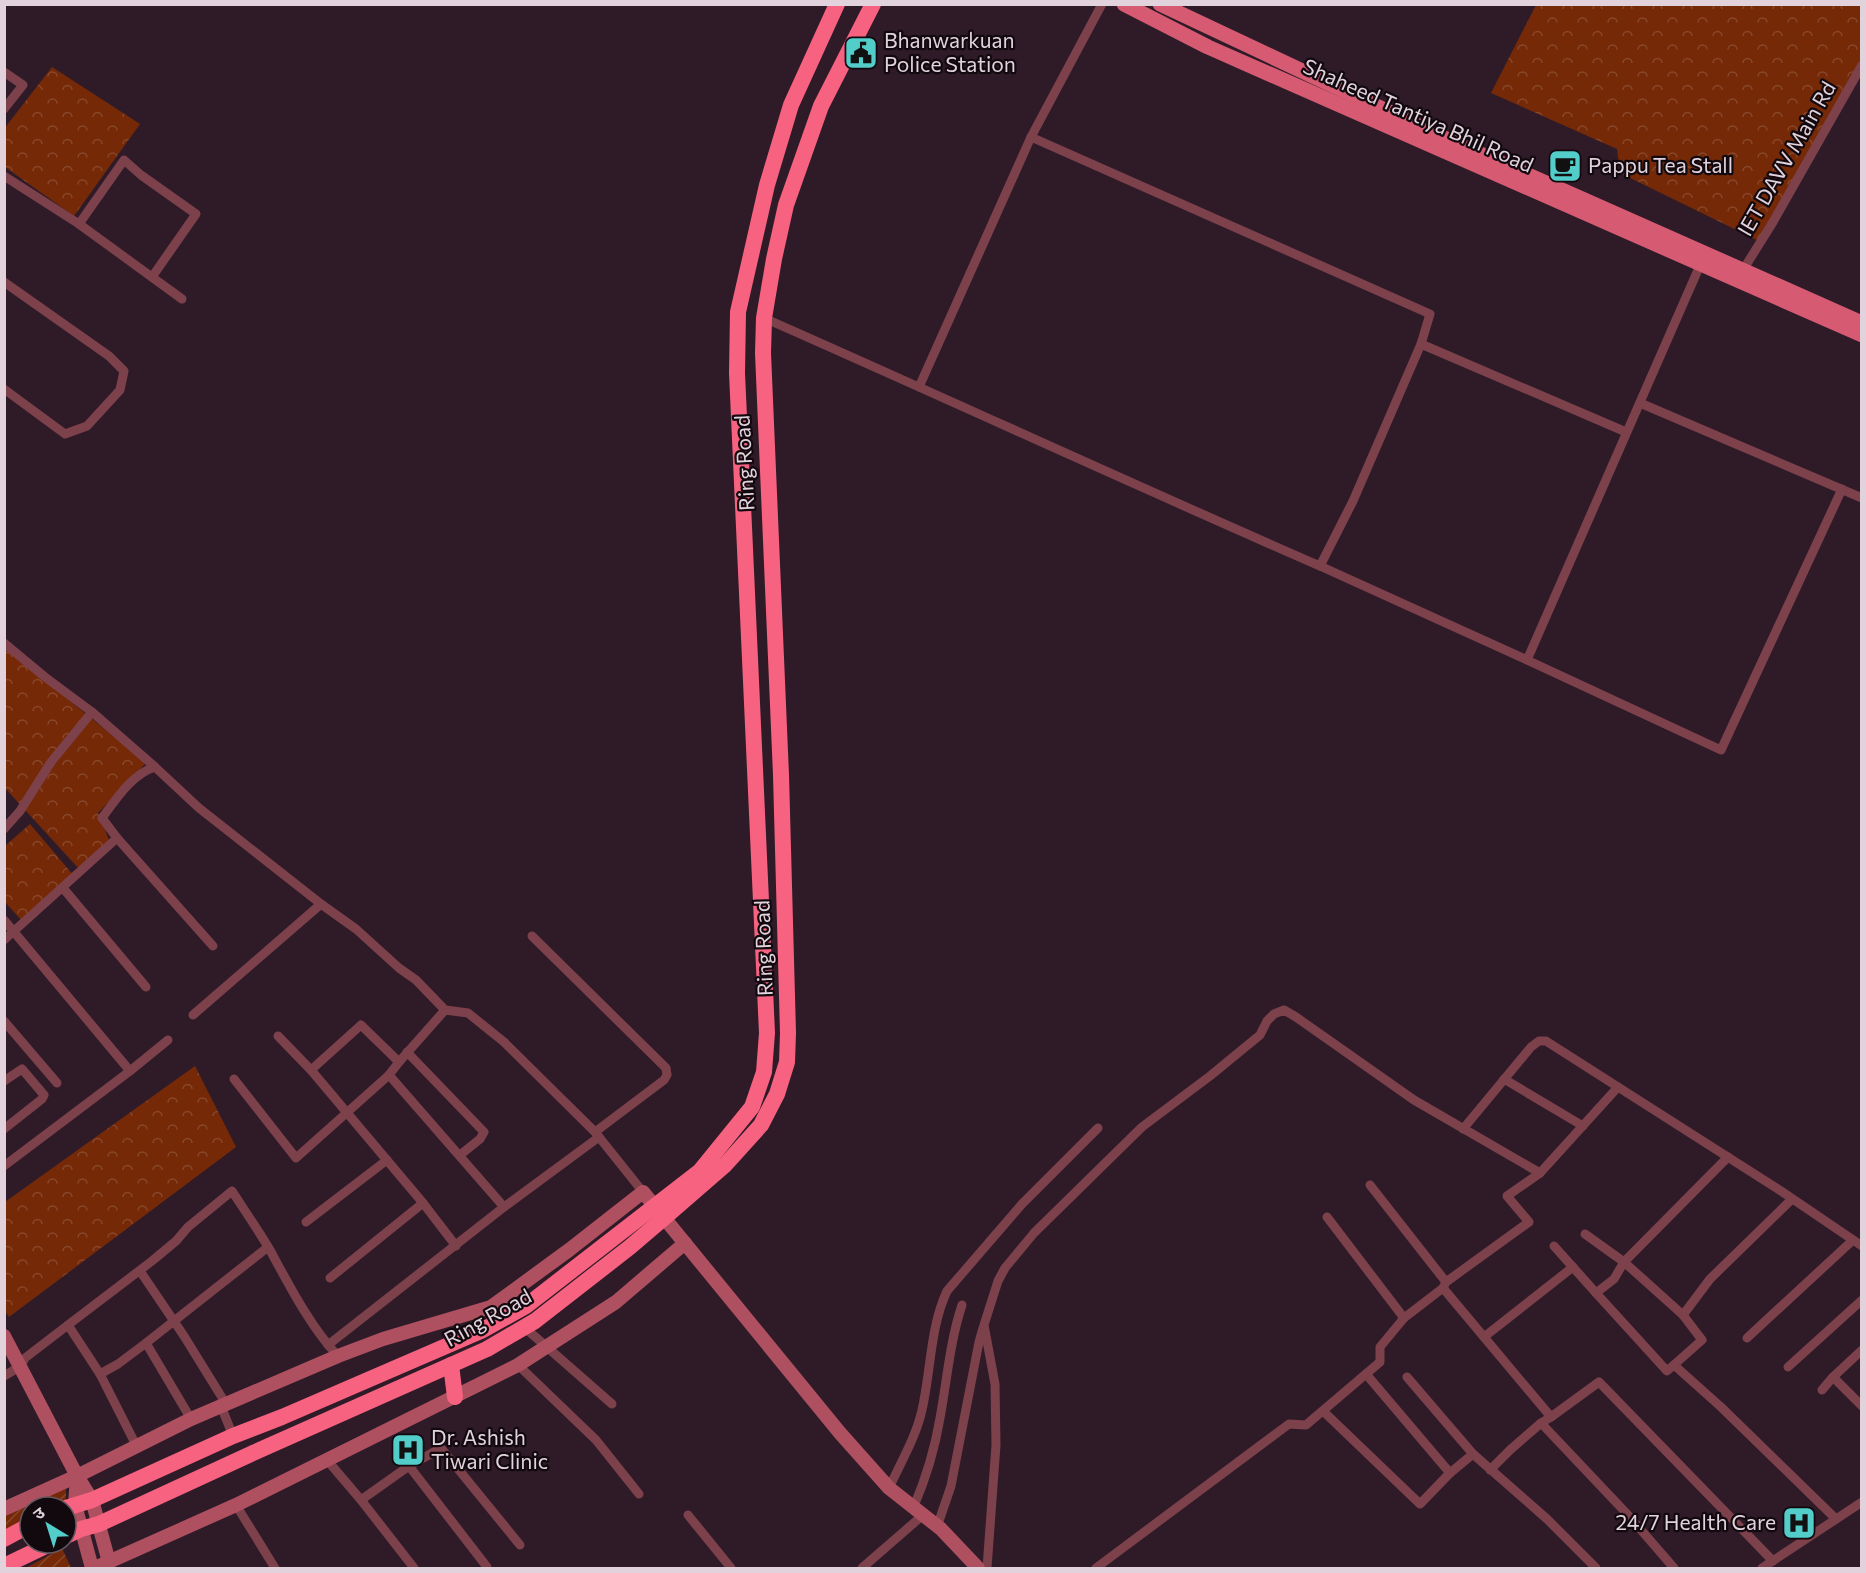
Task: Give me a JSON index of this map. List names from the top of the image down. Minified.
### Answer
{"streets":{"highway":["Ring Road"],"main road":["Shaheed Tantiya Bhil Road"],"street":["IET DAVV Main Rd"]},"crossings":[["Shaheed Tantiya Bhil Road","IET DAVV Main Rd"]],"places":{"public building":["Bhanwarkuan Police Station"],"cafe":["Pappu Tea Stall"],"hospital":["Dr. Ashish Tiwari Clinic","24/7 Health Care"]},"north":"top left"}
